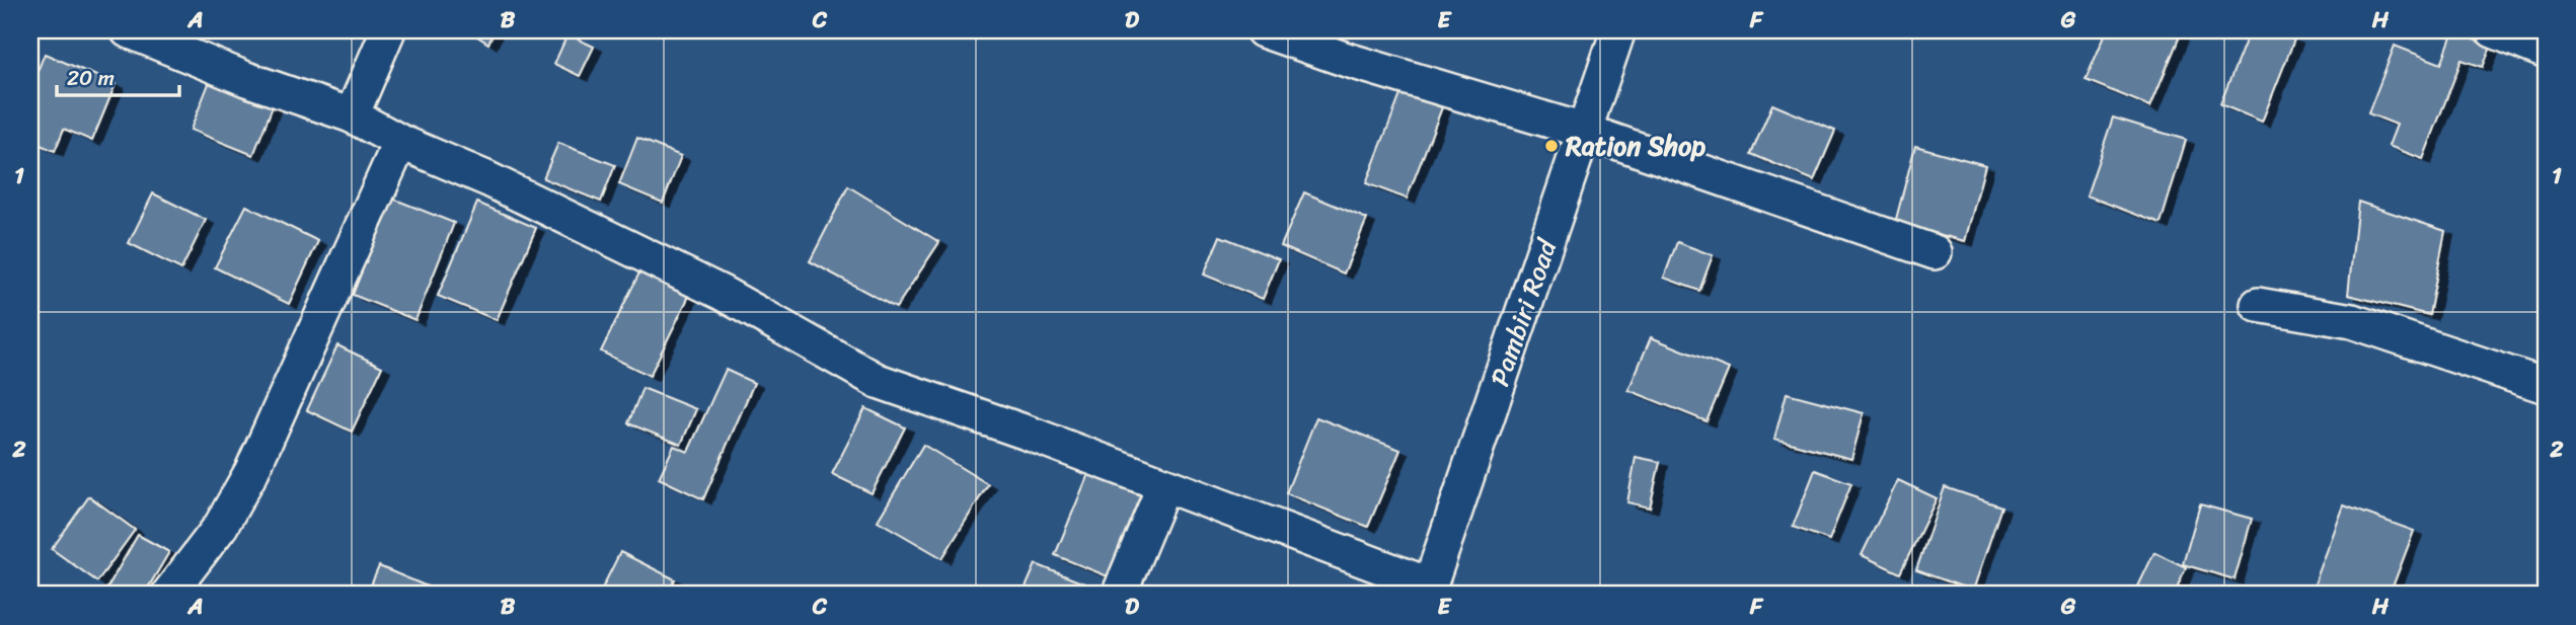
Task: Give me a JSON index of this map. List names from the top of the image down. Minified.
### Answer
{"streets":{"street":["Pambiri Road"]},"places":["Ration Shop"],"scale_bar":"20 m","grid":{"columns":["A","B","C","D","E","F","G","H"],"rows":["1","2"]}}
